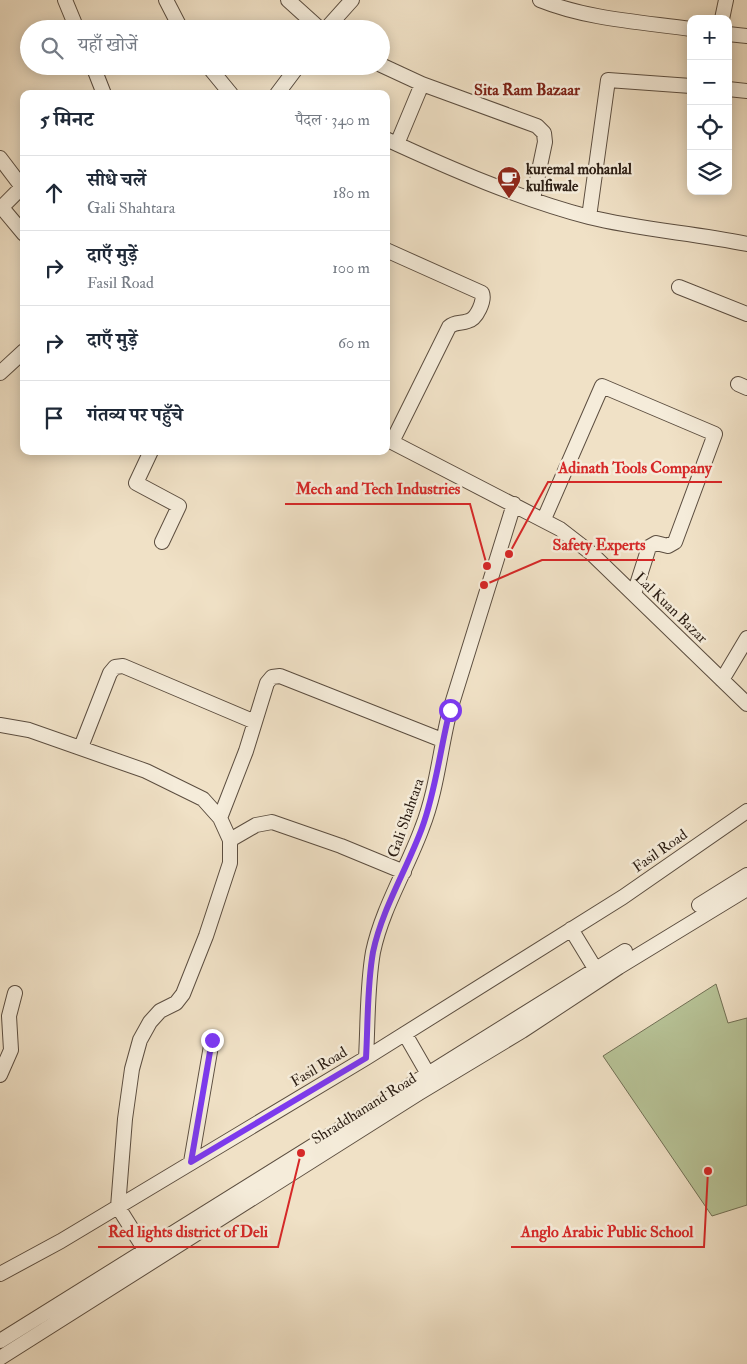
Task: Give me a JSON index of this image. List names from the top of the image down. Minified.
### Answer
{"streets":{"street":["Lal Kuan Bazar","Gali Shahtara","Fasil Road","Shraddhanand Road"]},"crossings":[["Lal Kuan Bazar","Gali Shahtara"],["Gali Shahtara","Fasil Road"]],"districts":["Sita Ram Bazaar"],"places":{"cafe":["kuremal mohanlal kulfiwale"],"other":["Adinath Tools Company","Mech and Tech Industries","Safety Experts","Red lights district of Deli","Anglo Arabic Public School"]},"page":{"map_buttons":["+","−"],"search":"यहाँ खोजें","heading":["5 मिनट","पैदल · 340 m"],"list":[["सीधे चलें","Gali Shahtara","180 m"],["दाएँ मुड़ें","Fasil Road","100 m"],["दाएँ मुड़ें","60 m"],"गंतव्य पर पहुँचे"]}}
